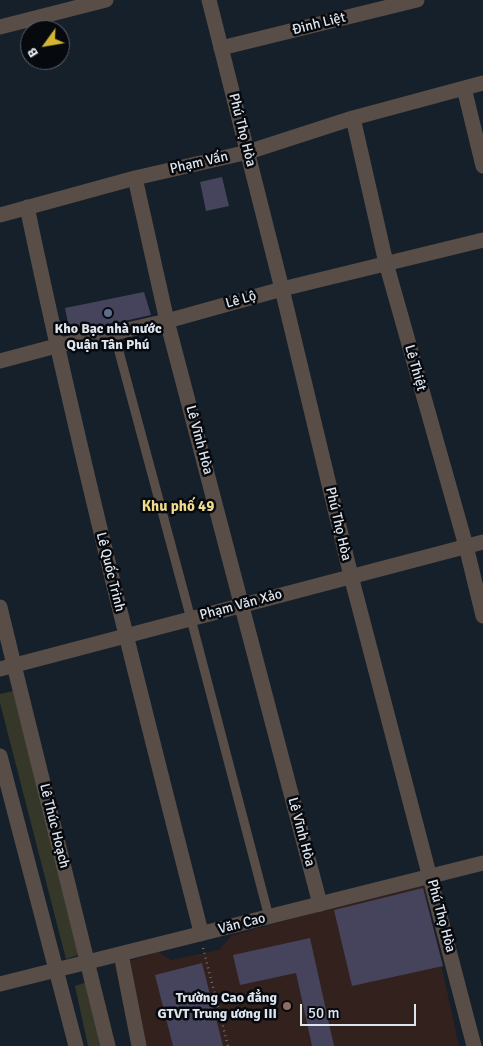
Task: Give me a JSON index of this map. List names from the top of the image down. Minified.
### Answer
{"streets":{"street":["Đinh Liệt","Phú Thọ Hòa","Phạm Vấn","Lê Lộ","Lê Thiệt","Lê Vĩnh Hòa","Lê Quốc Trinh","Phạm Văn Xảo","Lê Thúc Hoạch","Văn Cao"]},"crossings":[["Đinh Liệt","Phú Thọ Hòa"],["Phú Thọ Hòa","Phạm Vấn"],["Phú Thọ Hòa","Lê Lộ"],["Phú Thọ Hòa","Phạm Văn Xảo"],["Phú Thọ Hòa","Văn Cao"],["Phạm Vấn","Lê Thiệt"],["Phạm Vấn","Lê Vĩnh Hòa"],["Phạm Vấn","Lê Quốc Trinh"],["Lê Lộ","Lê Thiệt"],["Lê Lộ","Lê Vĩnh Hòa"],["Lê Lộ","Lê Quốc Trinh"],["Lê Thiệt","Phạm Văn Xảo"],["Lê Vĩnh Hòa","Phạm Văn Xảo"],["Lê Vĩnh Hòa","Văn Cao"],["Lê Quốc Trinh","Phạm Văn Xảo"],["Lê Quốc Trinh","Văn Cao"],["Phạm Văn Xảo","Lê Thúc Hoạch"],["Lê Thúc Hoạch","Văn Cao"]],"districts":["Khu phố 49"],"places":["Kho Bạc nhà nước Quận Tân Phú","Trường Cao đẳng GTVT Trung ương III"],"scale_bar":"50 m","north":"bottom left"}
